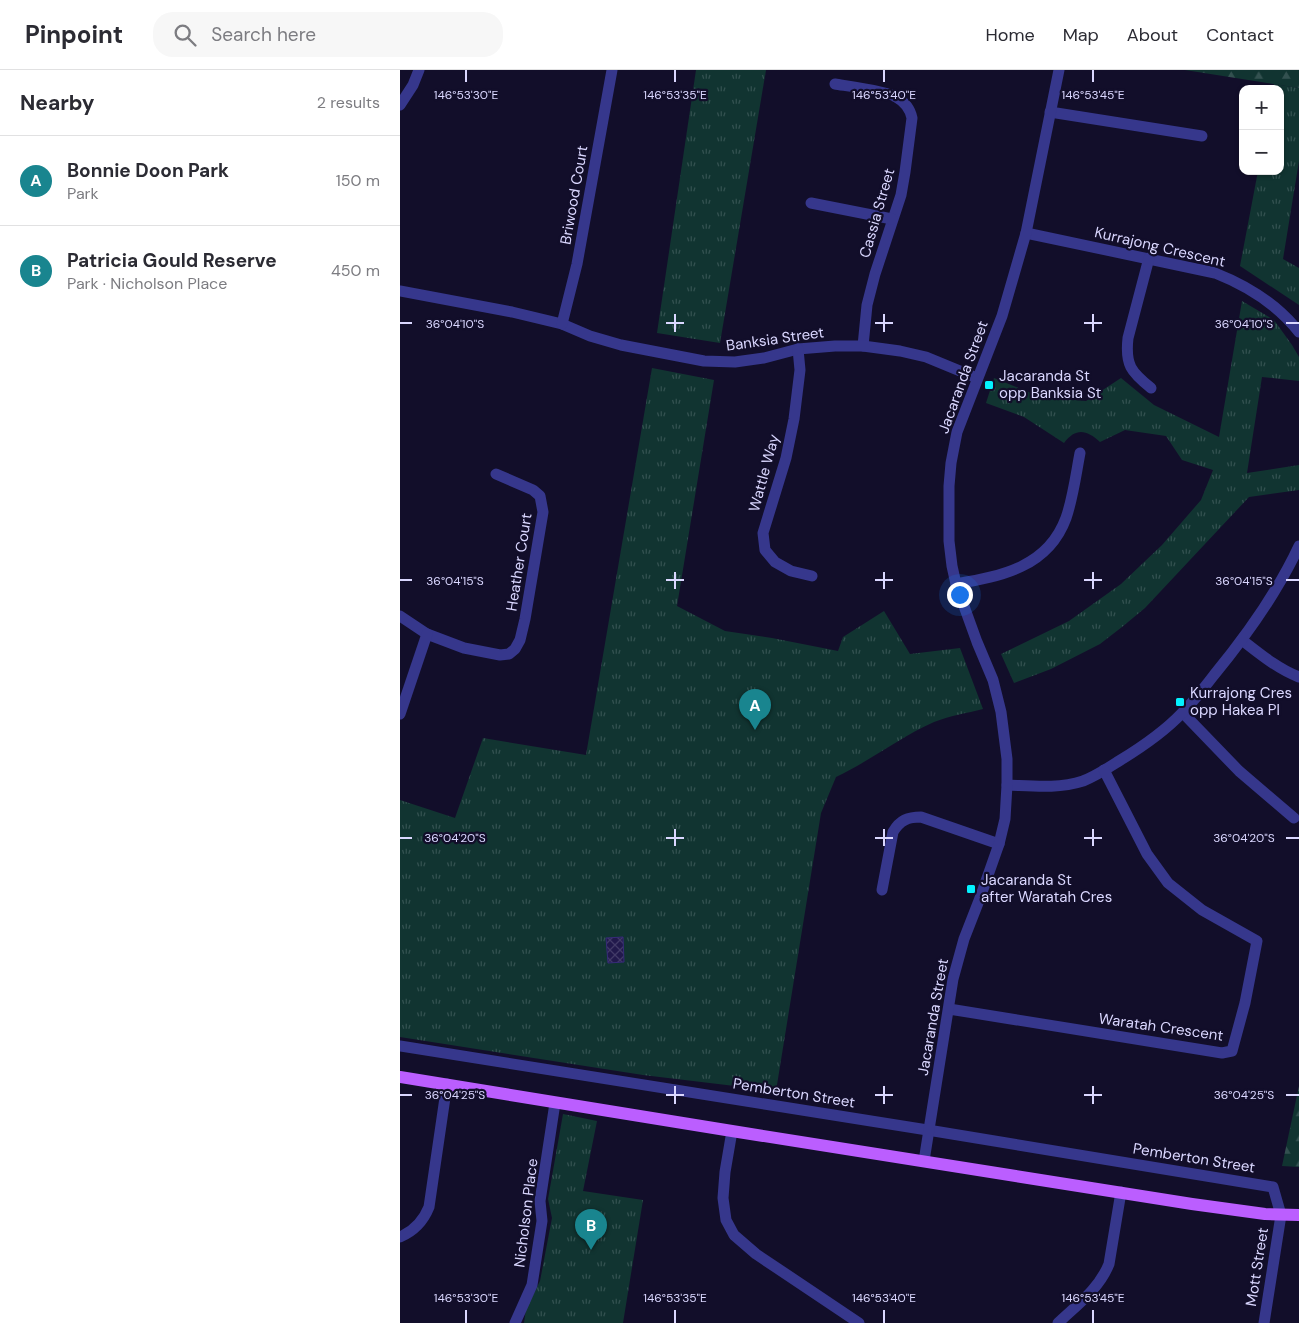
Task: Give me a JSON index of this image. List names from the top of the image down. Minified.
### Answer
{"streets":{"street":["Briwood Court","Cassia Street","Kurrajong Crescent","Banksia Street","Jacaranda Street","Wattle Way","Heather Court","Waratah Crescent","Pemberton Street","Nicholson Place","Mott Street"]},"crossings":[["Briwood Court","Banksia Street"],["Cassia Street","Banksia Street"],["Kurrajong Crescent","Jacaranda Street"],["Banksia Street","Jacaranda Street"],["Banksia Street","Wattle Way"],["Jacaranda Street","Waratah Crescent"],["Jacaranda Street","Pemberton Street"],["Pemberton Street","Mott Street"]],"places":{"transit":["Jacaranda St opp Banksia St","Kurrajong Cres opp Hakea Pl","Jacaranda St after Waratah Cres"]},"page":{"header":"Pinpoint","search":"Search here","nav":["Home","Map","About","Contact"],"heading":["Nearby","2 results"],"map_buttons":["+","−"],"list":[{"mark":"A","name":"Bonnie Doon Park","note":"Park","value":"150 m"},{"mark":"B","name":"Patricia Gould Reserve","note":"Park · Nicholson Place","value":"450 m"}],"pins":["A","B"]},"coordinates":["146°53'30\"E","146°53'35\"E","146°53'40\"E","146°53'45\"E","36°04'10\"S","36°04'15\"S","36°04'20\"S","36°04'25\"S"]}
